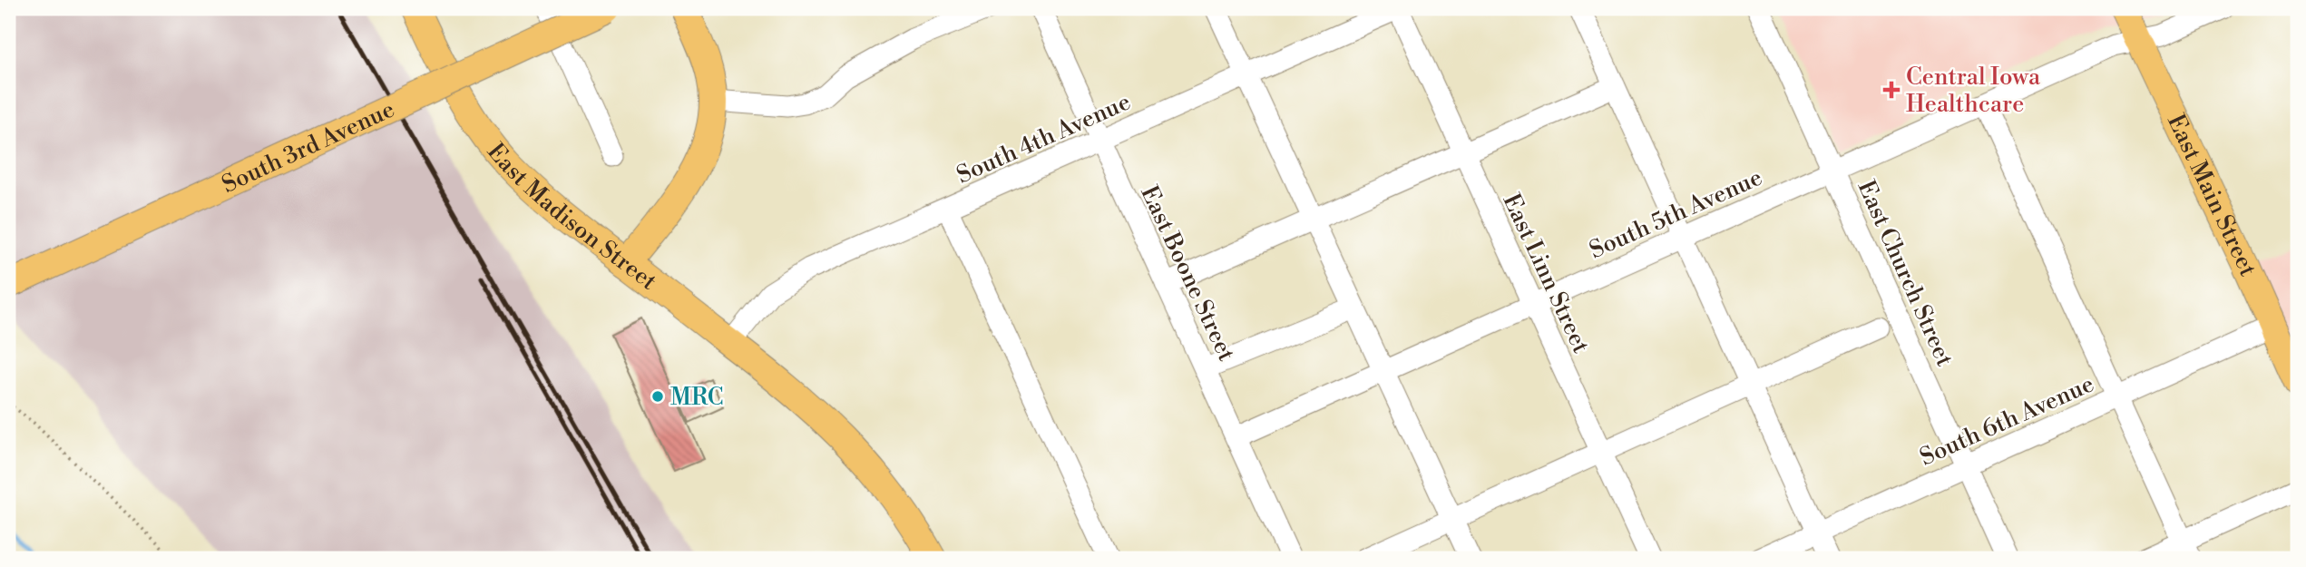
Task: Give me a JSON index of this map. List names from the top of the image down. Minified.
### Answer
{"streets":{"main road":["South 3rd Avenue","East Main Street","East Madison Street"],"street":["South 4th Avenue","South 5th Avenue","East Boone Street","East Linn Street","East Church Street","South 6th Avenue"]},"crossings":[["South 4th Avenue","East Madison Street"],["South 4th Avenue","East Boone Street"],["South 4th Avenue","East Linn Street"],["East Main Street","South 5th Avenue"],["East Main Street","South 6th Avenue"],["South 5th Avenue","East Boone Street"],["South 5th Avenue","East Linn Street"],["South 5th Avenue","East Church Street"],["East Church Street","South 6th Avenue"]],"places":{"health":["Central Iowa Healthcare"],"other":["MRC"]}}
